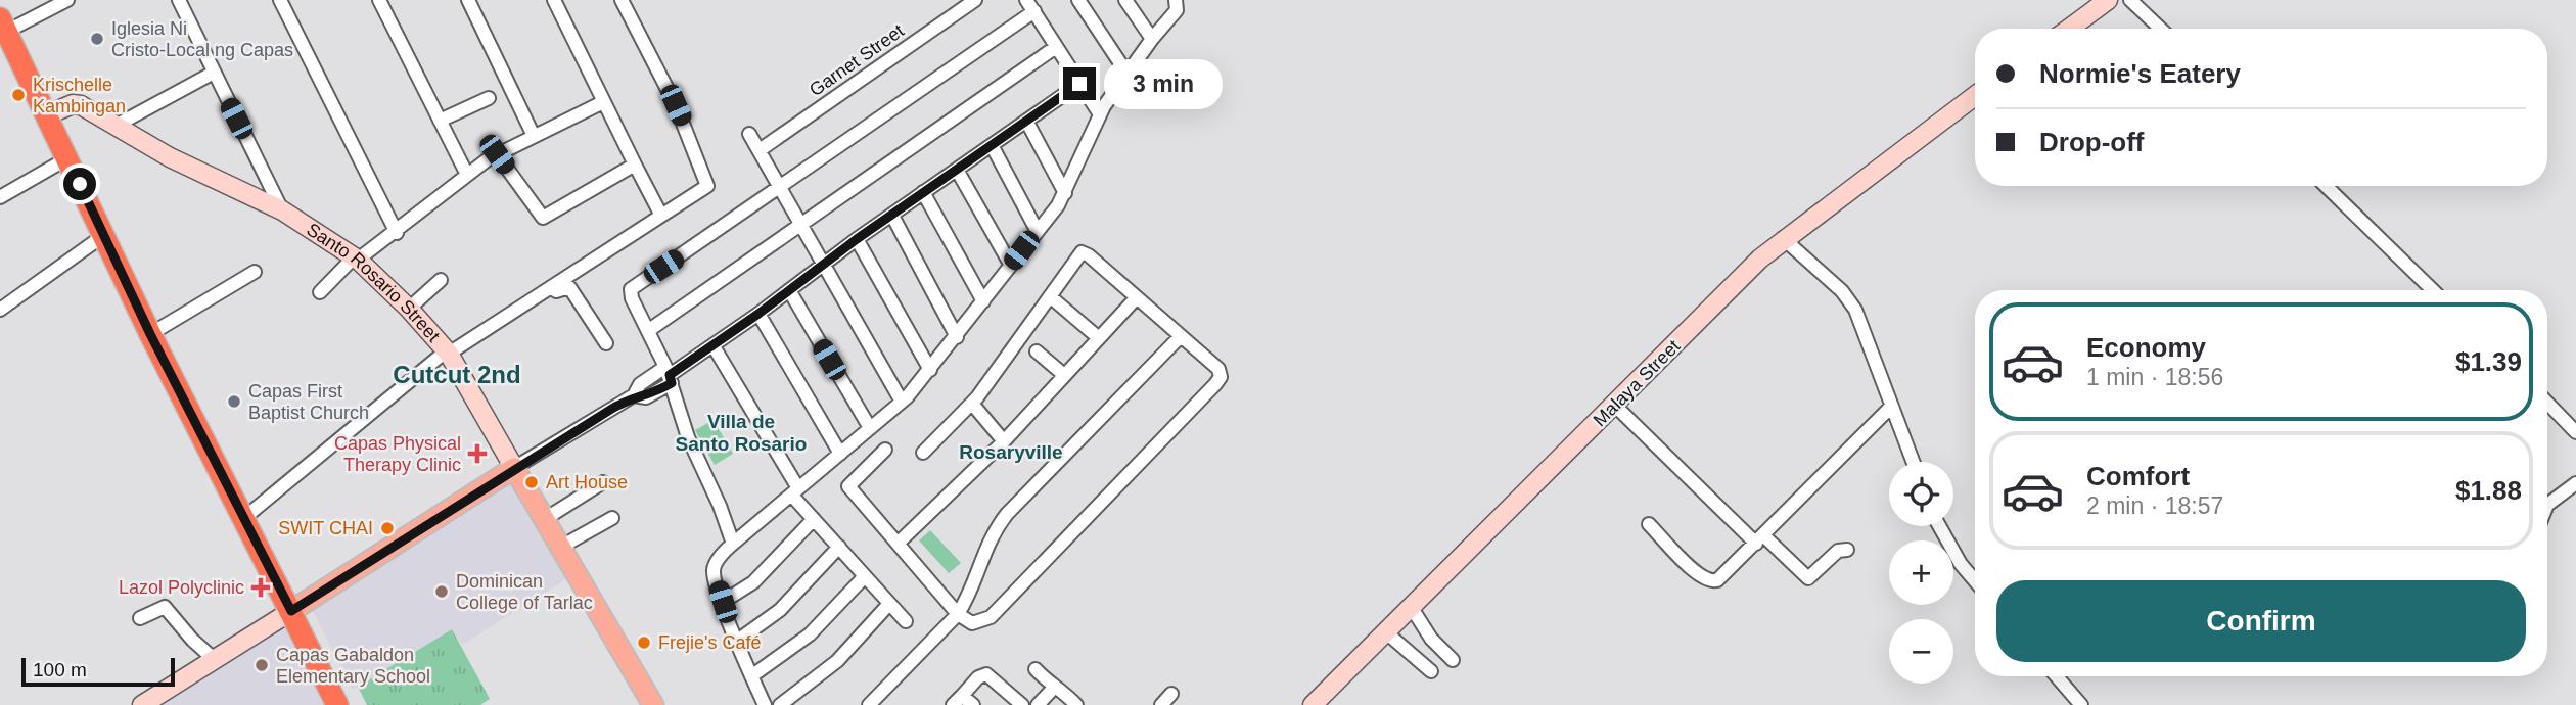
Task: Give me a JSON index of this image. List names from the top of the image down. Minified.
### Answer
{"streets":{"main road":["Santo Rosario Street"],"street":["Garnet Street","Malaya Street"]},"districts":["Cutcut 2nd","Villa de Santo Rosario","Rosaryville"],"places":{"other":["Iglesia Ni Cristo-Local ng Capas","Krischelle Kambingan","Capas First Baptist Church","Art House","SWIT CHAI","Dominican College of Tarlac","Frejie's Café","Capas Gabaldon Elementary School"],"health":["Capas Physical Therapy Clinic","Lazol Polyclinic"]},"scale_bar":"100 m","page":{"banner":["Normie's Eatery","Drop-off"],"bubble":"3 min","list":[{"name":"Economy","note":"1 min · 18:56","value":"$1.39"},{"name":"Comfort","note":"2 min · 18:57","value":"$1.88"}],"map_buttons":["+","−"],"buttons":"Confirm","scale":"100 m"}}
